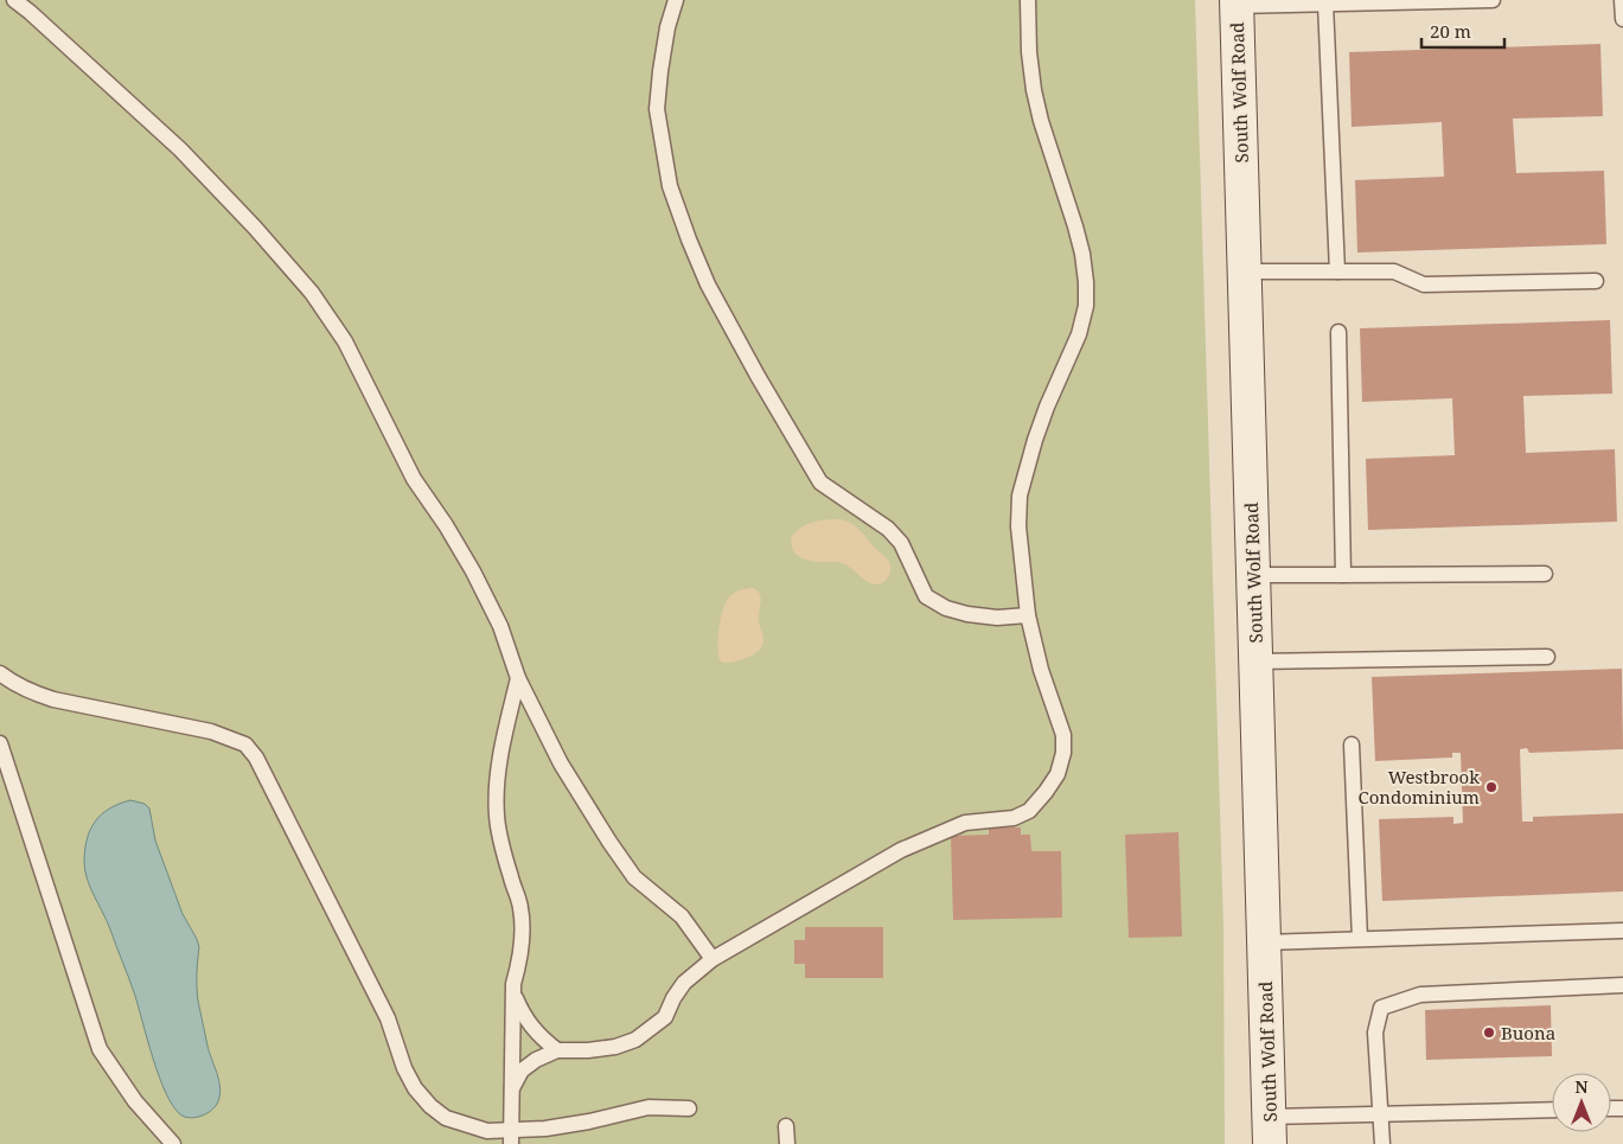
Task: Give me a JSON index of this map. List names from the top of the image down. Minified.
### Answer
{"streets":{"main road":["South Wolf Road"]},"places":["Westbrook Condominium","Buona"],"scale_bar":"20 m","north":"top"}
